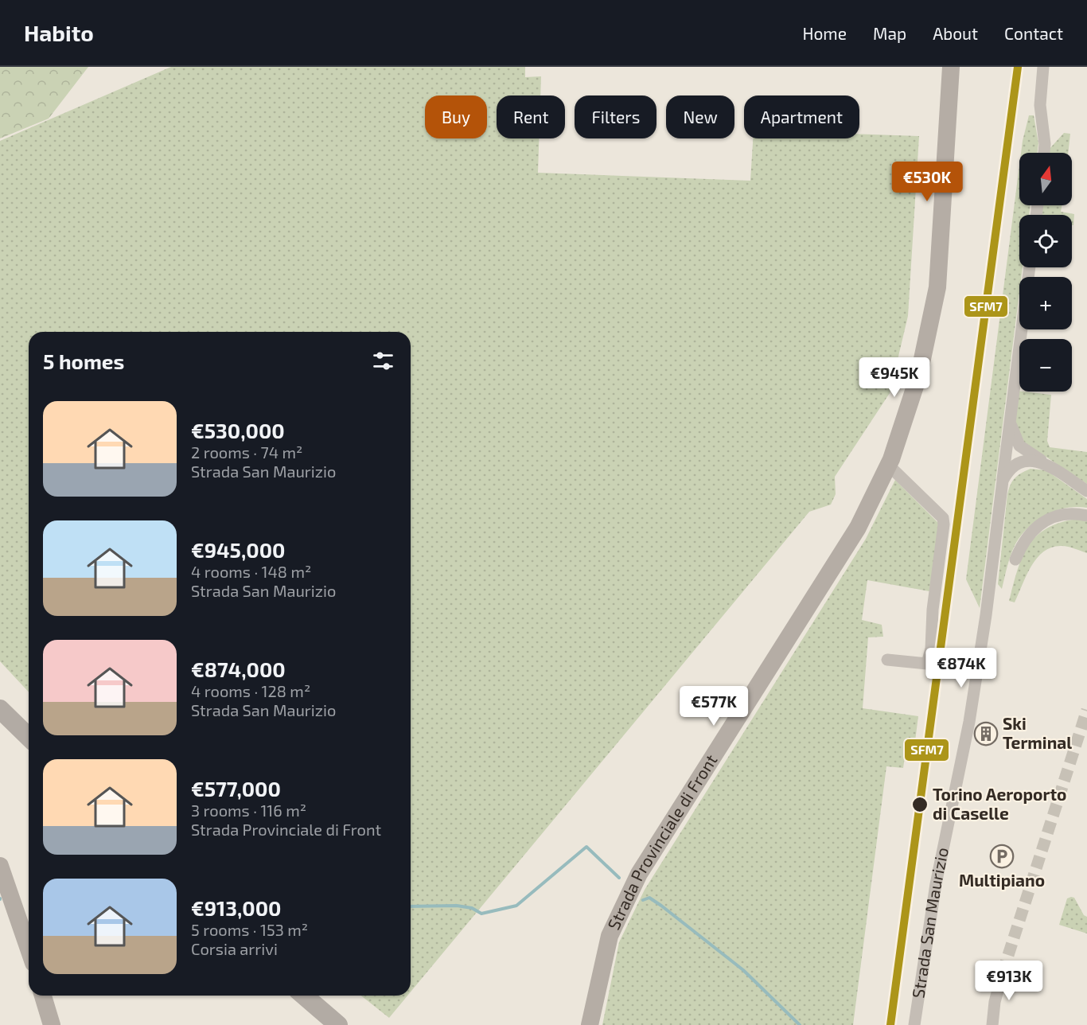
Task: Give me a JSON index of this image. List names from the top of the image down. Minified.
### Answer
{"streets":{"main road":["Strada Provinciale di Front"],"street":["Strada San Maurizio"]},"places":{"building":["Ski Terminal"],"other":["Torino Aeroporto di Caselle"],"parking":["Multipiano"]},"lines":["transit line SFM7"],"north":"top","page":{"header":"Habito","nav":["Home","Map","About","Contact"],"chip":["Buy","Rent","Filters","New","Apartment"],"map_buttons":["+","−"],"price":["€530K","€945K","€874K","€577K","€913K"],"heading":"5 homes","list":[{"name":"€530,000","note":"2 rooms · 74 m² · Strada San Maurizio"},{"name":"€945,000","note":"4 rooms · 148 m² · Strada San Maurizio"},{"name":"€874,000","note":"4 rooms · 128 m² · Strada San Maurizio"},{"name":"€577,000","note":"3 rooms · 116 m² · Strada Provinciale di Front"},{"name":"€913,000","note":"5 rooms · 153 m² · Corsia arrivi"}]}}
